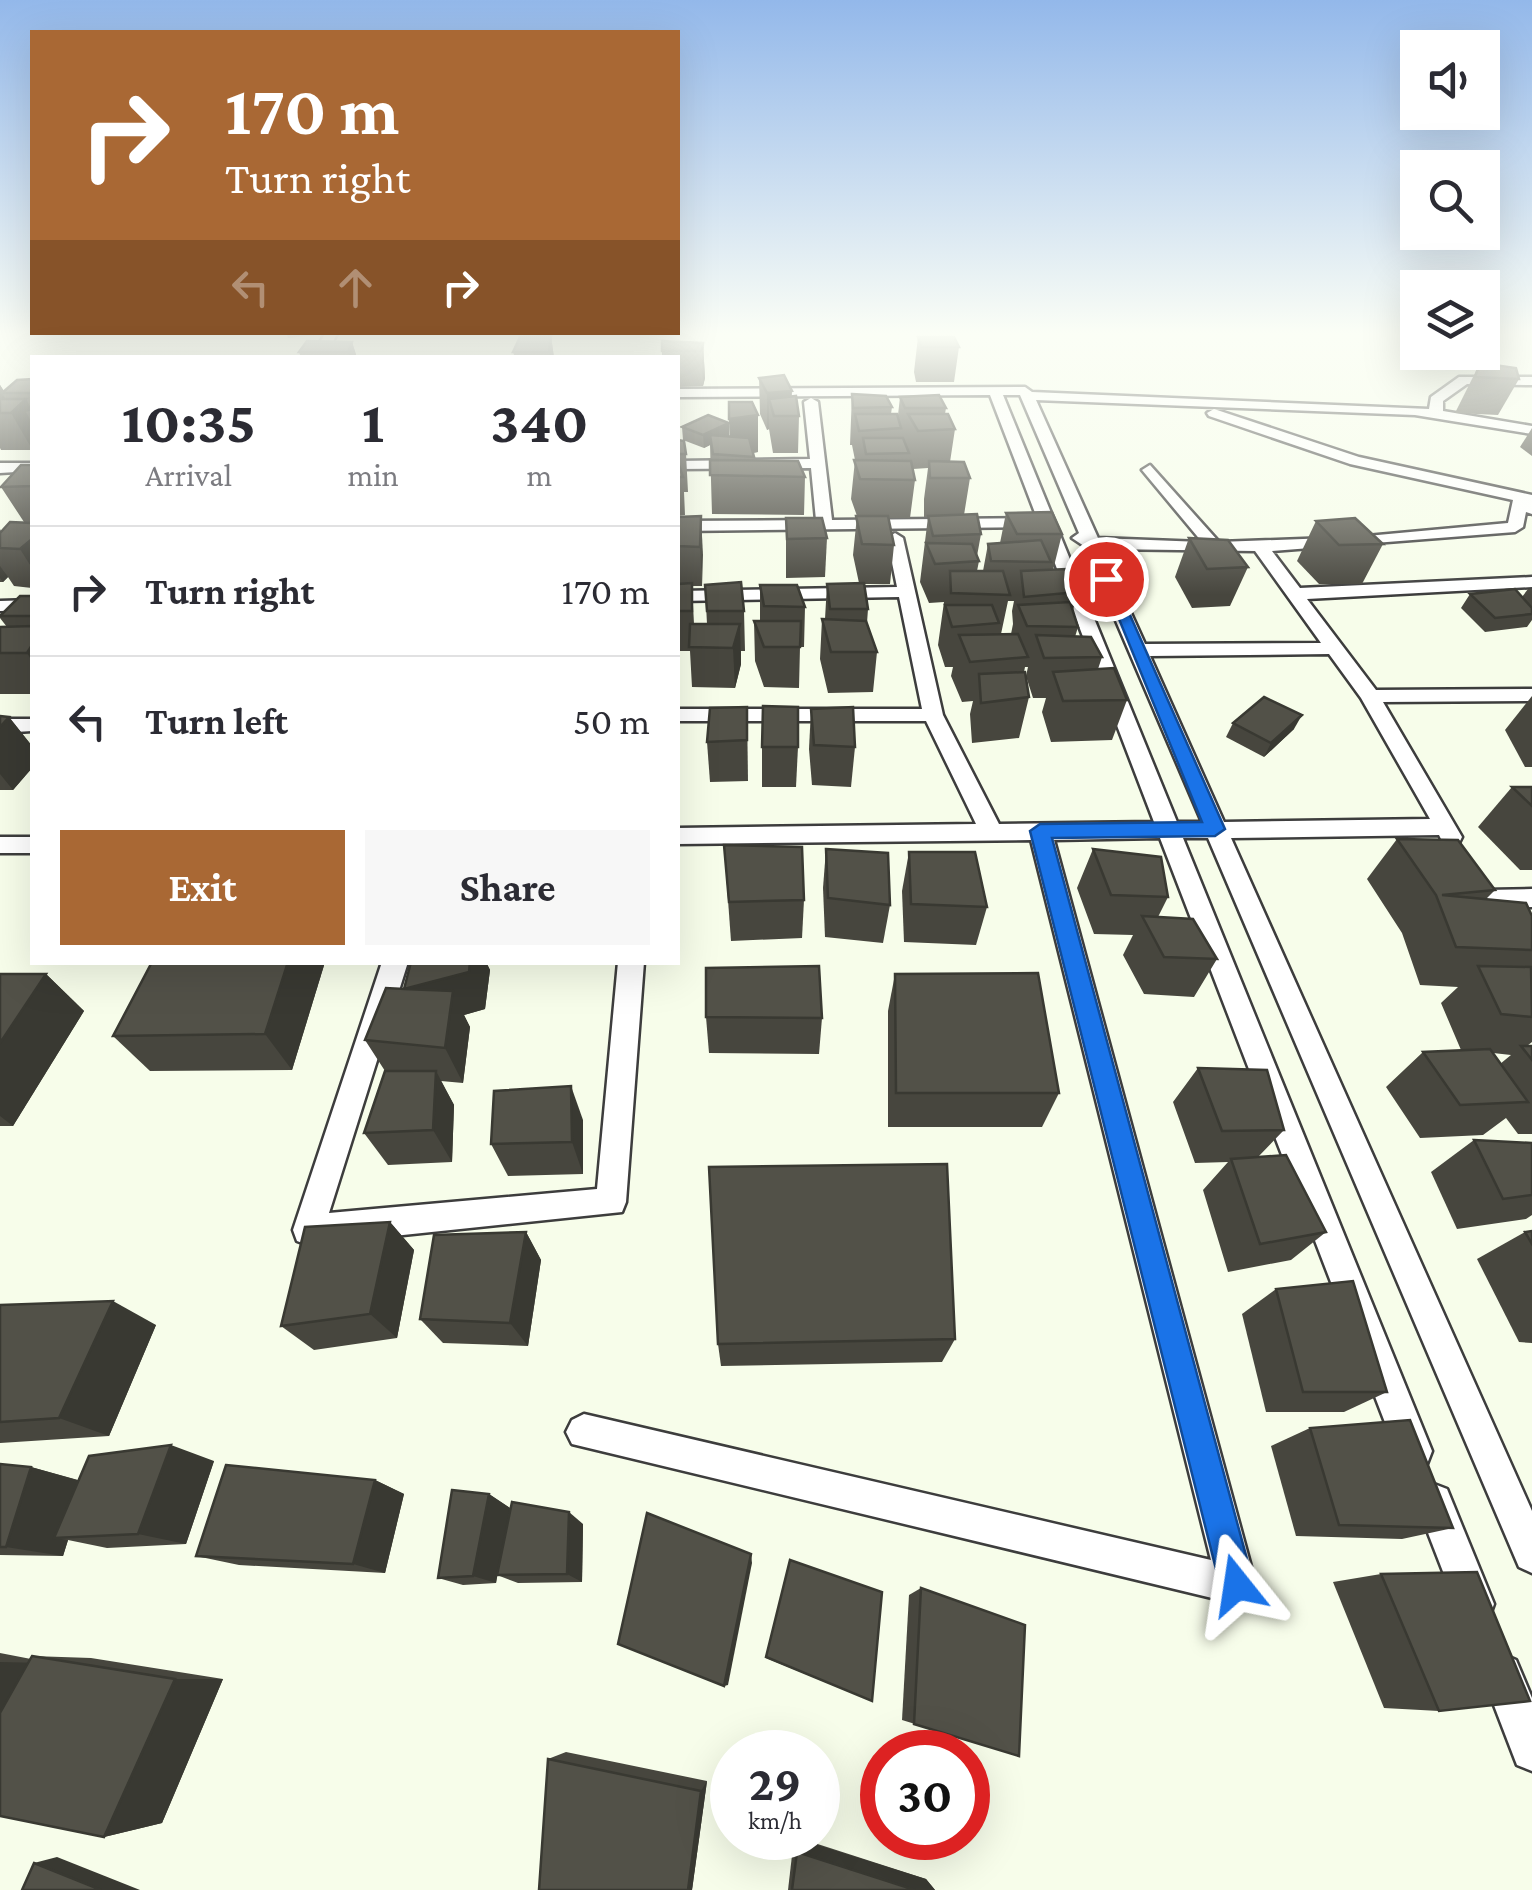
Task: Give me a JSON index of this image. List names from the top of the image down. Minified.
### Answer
{"page":{"turn":["170 m","Turn right"],"eta":["10:35","Arrival","1","min","340","m"],"list":[{"name":"Turn right","value":"170 m"},{"name":"Turn left","value":"50 m"}],"buttons":["Exit","Share"],"speed":"29 km/h","limit":"30"}}
